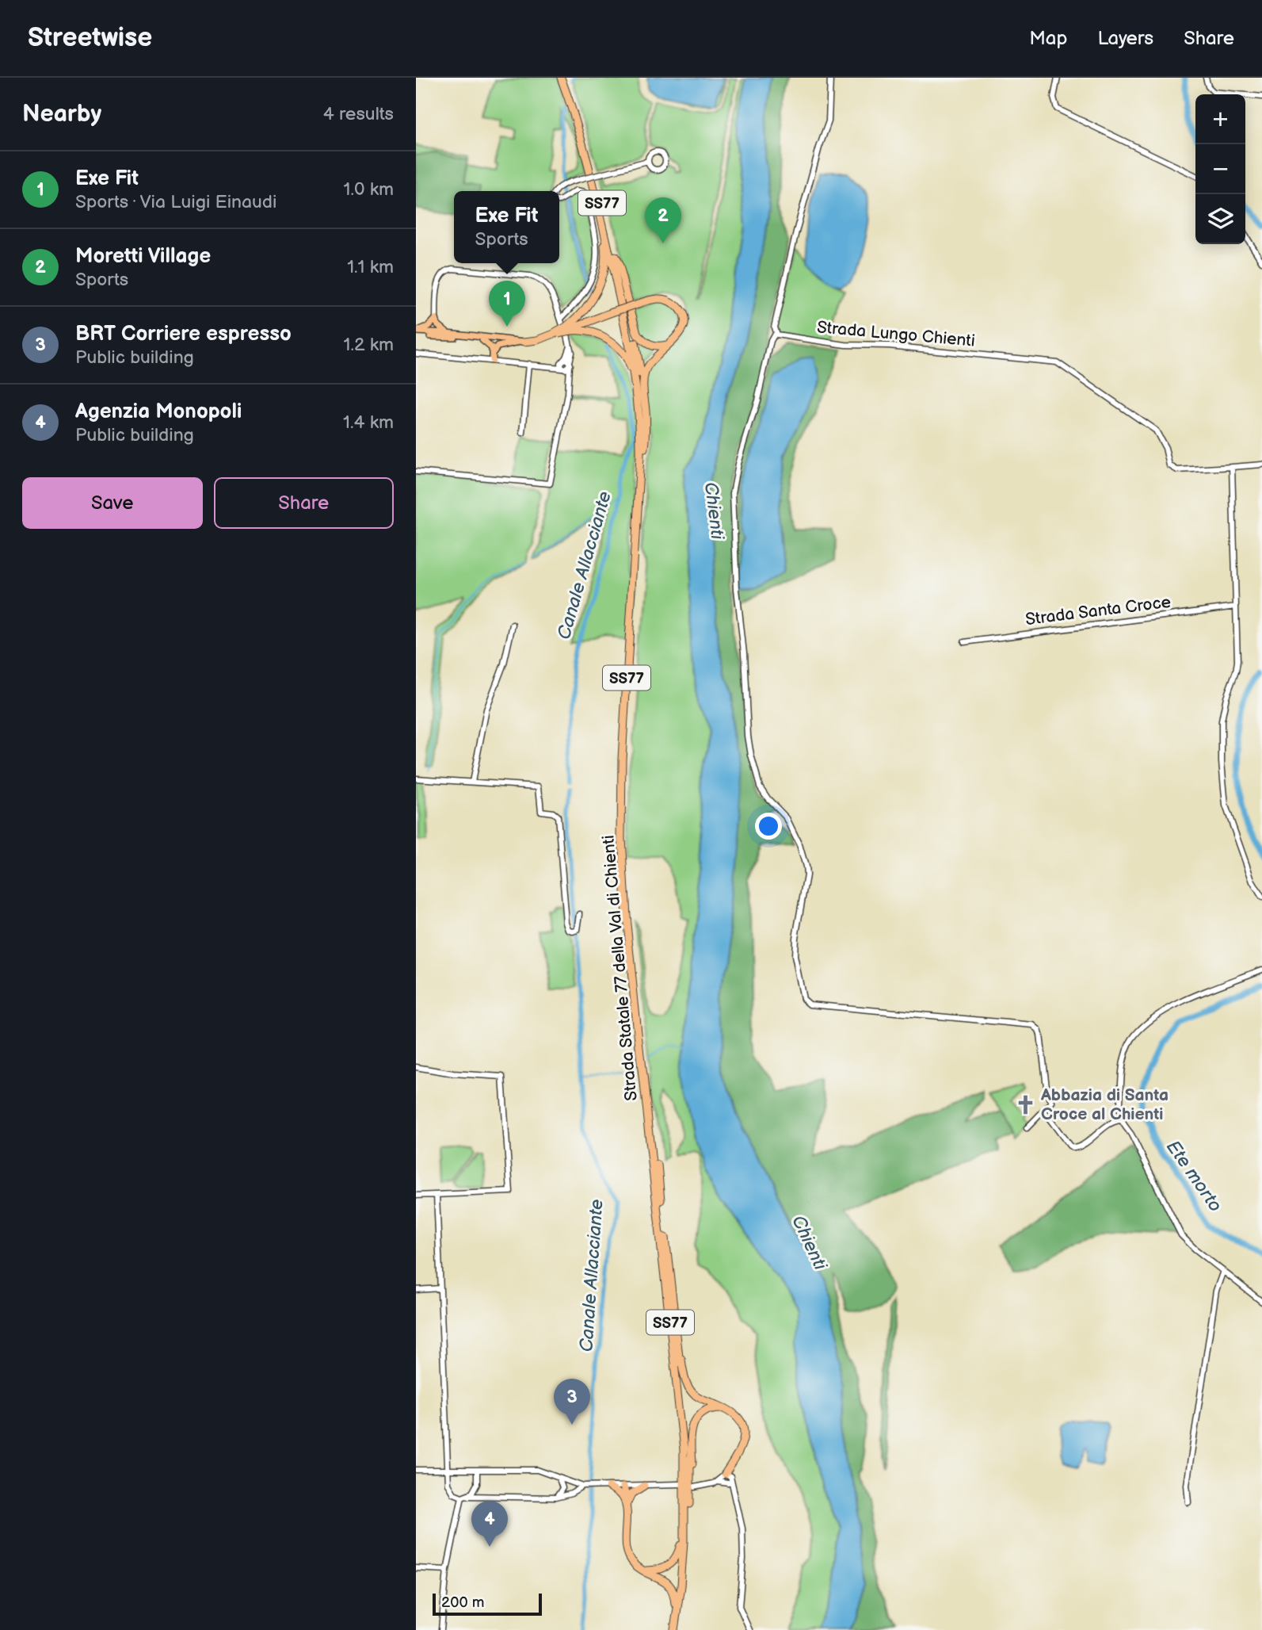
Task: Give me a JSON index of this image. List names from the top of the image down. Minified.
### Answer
{"streets":{"highway":["SS77","Strada Statale 77 della Val di Chienti"],"street":["Strada Lungo Chienti","Strada Santa Croce"]},"water":["Chienti","Canale Allacciante","Ete morto"],"places":{"church":["Abbazia di Santa Croce al Chienti"]},"scale_bar":"200 m","page":{"header":"Streetwise","nav":["Map","Layers","Share"],"heading":["Nearby","4 results"],"map_buttons":["+","−"],"list":[{"mark":"1","name":"Exe Fit","note":"Sports · Via Luigi Einaudi","value":"1.0 km"},{"mark":"2","name":"Moretti Village","note":"Sports","value":"1.1 km"},{"mark":"3","name":"BRT Corriere espresso","note":"Public building","value":"1.2 km"},{"mark":"4","name":"Agenzia Monopoli","note":"Public building","value":"1.4 km"}],"popup":["Exe Fit","Sports"],"pins":["2","1","3","4"],"buttons":["Save","Share"],"scale":"200 m"}}
